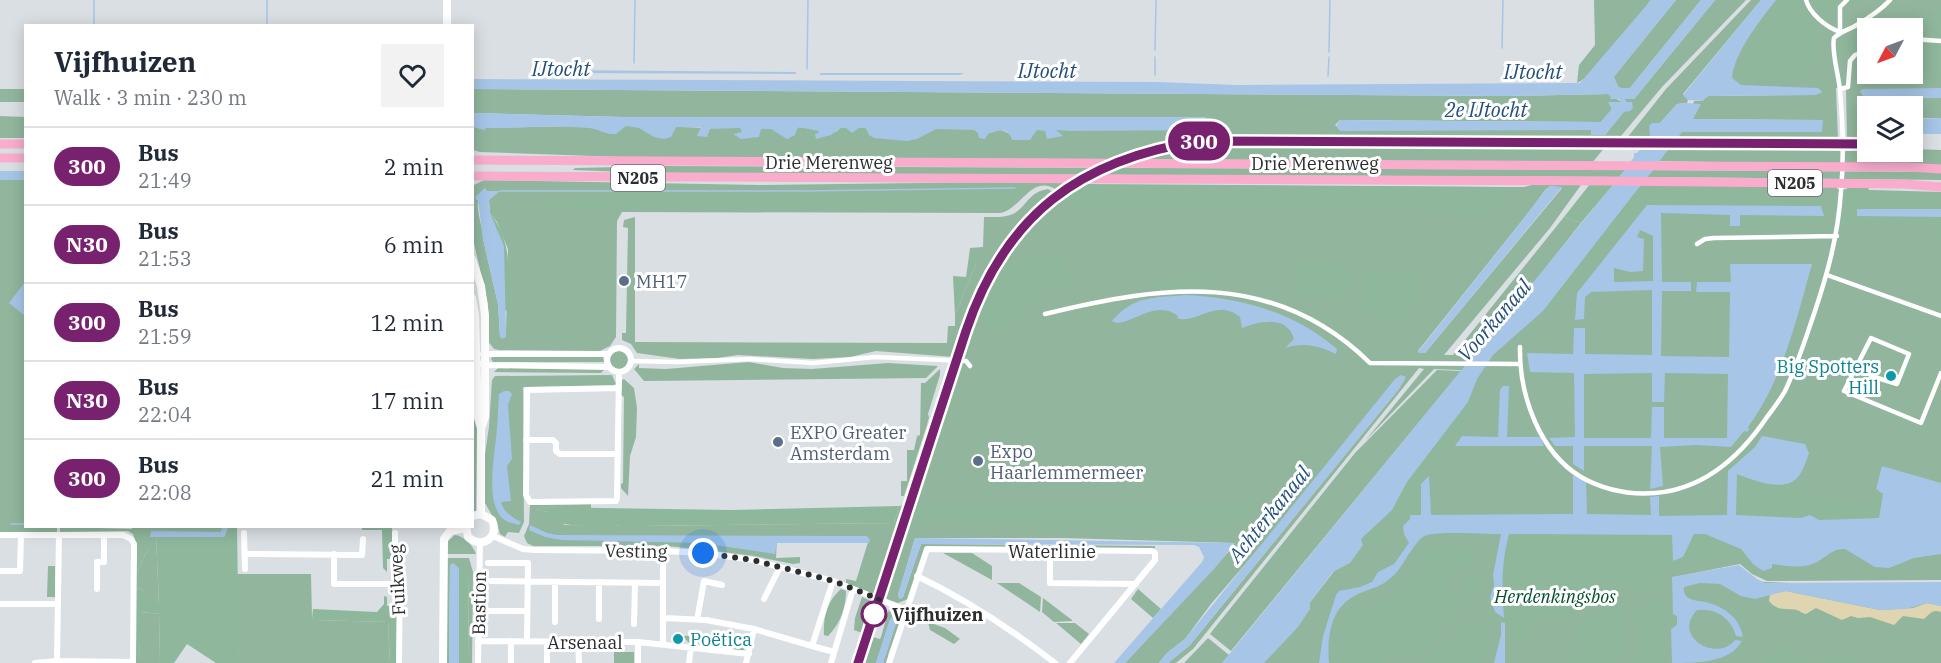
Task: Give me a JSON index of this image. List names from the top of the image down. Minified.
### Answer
{"streets":{"highway":["Drie Merenweg","N205"],"street":["Vesting","Waterlinie","Fuikweg","Bastion","Arsenaal"]},"crossings":[["Vesting","Waterlinie"],["Bastion","Arsenaal"]],"water":["IJtocht","2e IJtocht","Voorkanaal","Achterkanaal"],"parks":["Herdenkingsbos"],"places":["MH17","Big Spotters Hill","EXPO Greater Amsterdam","Expo Haarlemmermeer","Vijfhuizen","Poëtica"],"lines":["bus line 300"],"north":"bottom left","page":{"on_map":"300","heading":["Vijfhuizen","Walk · 3 min · 230 m"],"list":[{"mark":"300","name":"Bus","note":"21:49","value":"2 min"},{"mark":"N30","name":"Bus","note":"21:53","value":"6 min"},{"mark":"300","name":"Bus","note":"21:59","value":"12 min"},{"mark":"N30","name":"Bus","note":"22:04","value":"17 min"},{"mark":"300","name":"Bus","note":"22:08","value":"21 min"}]}}
